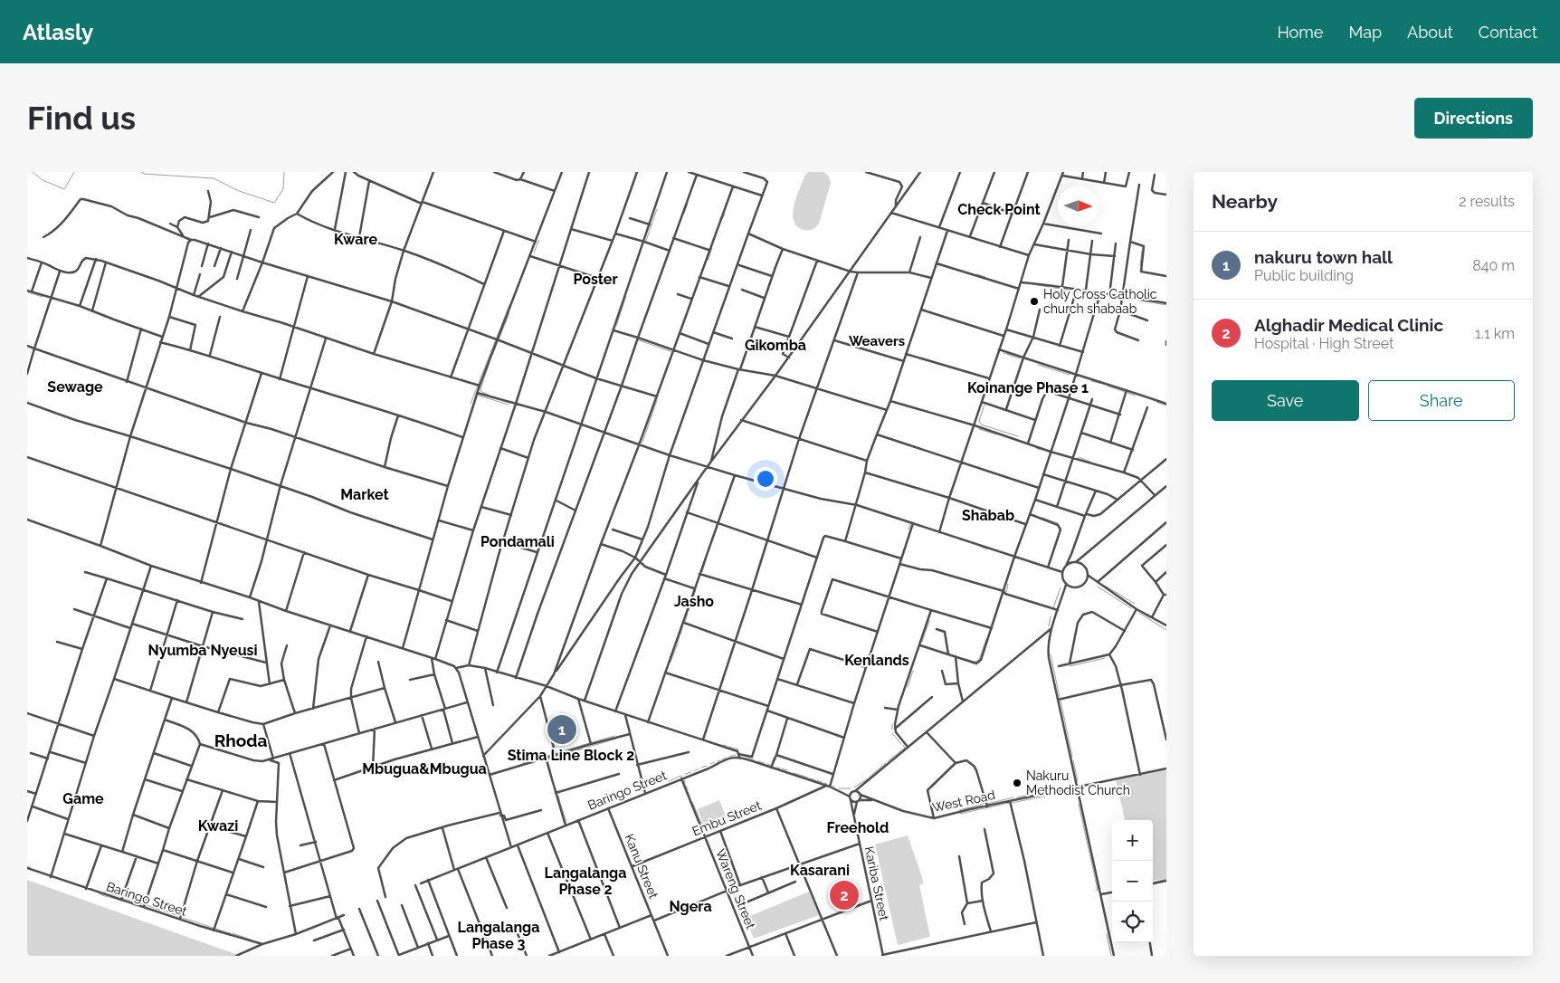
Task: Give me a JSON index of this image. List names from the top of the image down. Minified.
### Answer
{"streets":{"street":["Baringo Street","West Road","Embu Street","Kanu Street","Kariba Street","Wareng Street"]},"crossings":[["Baringo Street","Kanu Street"],["Baringo Street","Wareng Street"],["West Road","Kariba Street"],["Embu Street","Kanu Street"],["Embu Street","Wareng Street"]],"districts":["Check Point","Kware","Poster","Weavers","Gikomba","Sewage","Koinange Phase 1","Market","Shabab","Pondamali","Jasho","Nyumba Nyeusi","Kenlands","Rhoda","Stima Line Block 2","Mbugua&Mbugua","Game","Kwazi","Freehold","Kasarani","Langalanga Phase 2","Ngera","Langalanga Phase 3"],"places":["Holy Cross Catholic church shabaab","Nakuru Methodist Church"],"north":"right","page":{"header":"Atlasly","nav":["Home","Map","About","Contact"],"buttons":["Directions",["Save","Share"]],"title":"Find us","heading":["Nearby","2 results"],"list":[{"mark":"1","name":"nakuru town hall","note":"Public building","value":"840 m"},{"mark":"2","name":"Alghadir Medical Clinic","note":"Hospital · High Street","value":"1.1 km"}],"pins":["1","2"],"map_buttons":["+","−"]}}
